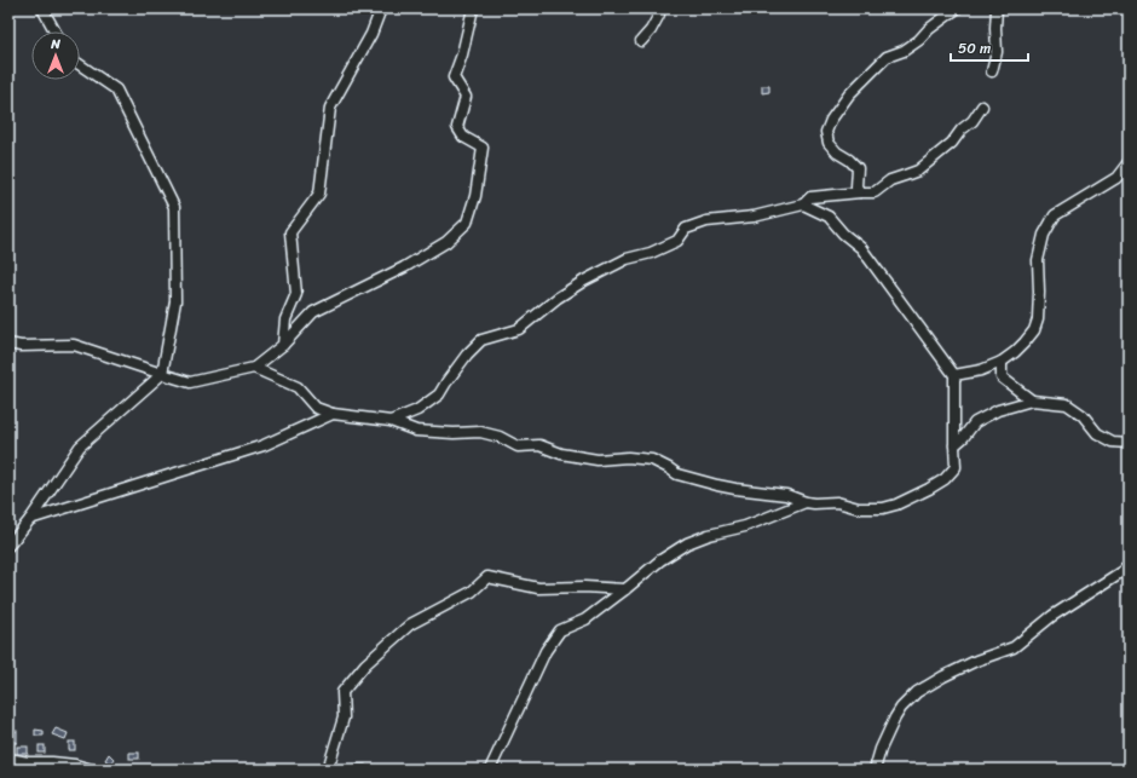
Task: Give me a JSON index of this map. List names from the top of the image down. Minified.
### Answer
{"scale_bar":"50 m","north":"top"}
